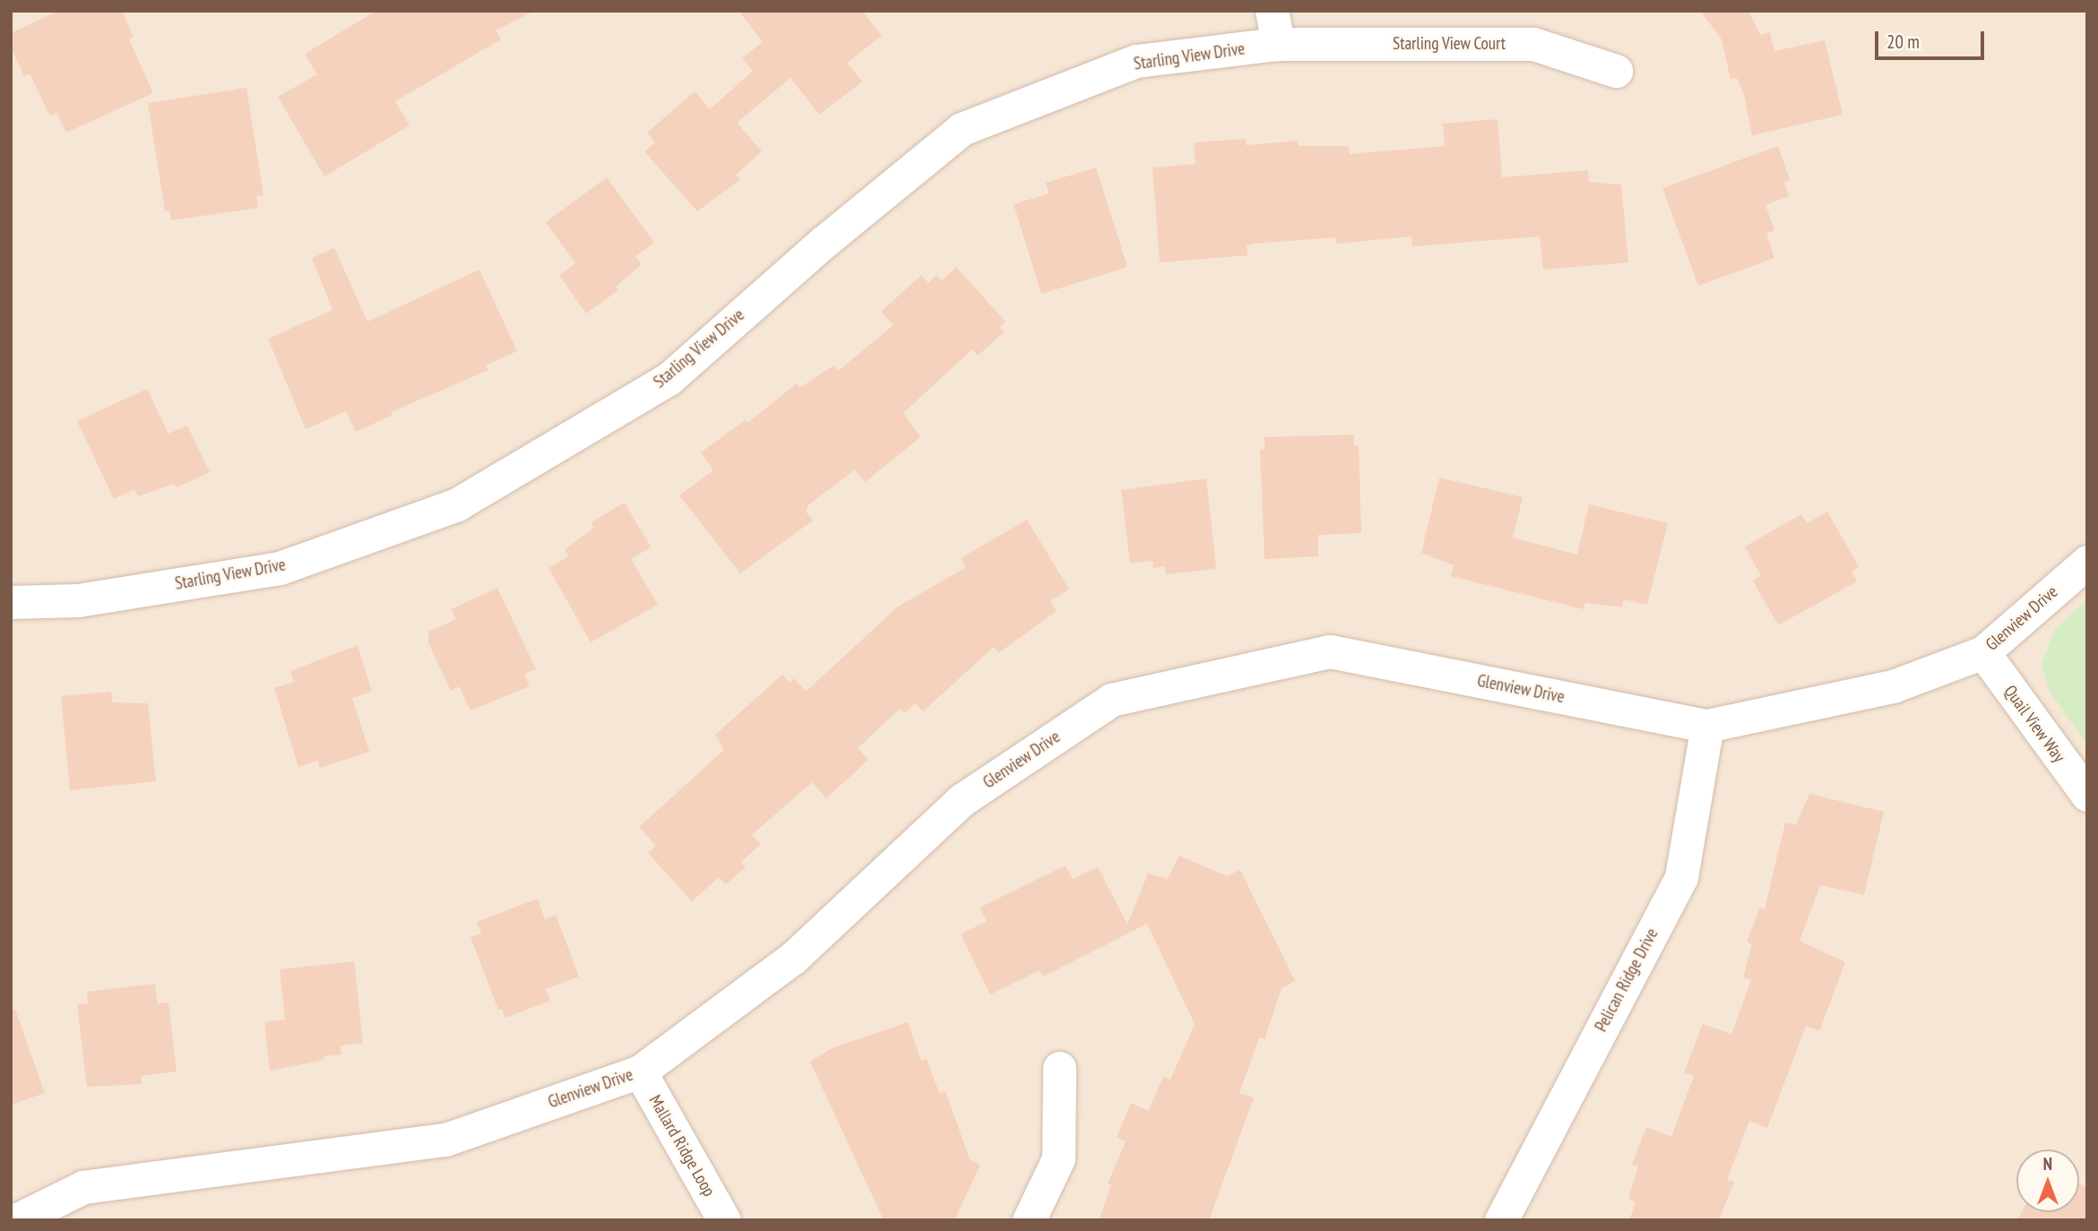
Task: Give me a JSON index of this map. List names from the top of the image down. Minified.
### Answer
{"streets":{"street":["Starling View Court","Starling View Drive","Glenview Drive","Quail View Way","Pelican Ridge Drive","Mallard Ridge Loop"]},"crossings":[["Starling View Court","Starling View Drive"],["Glenview Drive","Quail View Way"],["Glenview Drive","Pelican Ridge Drive"],["Glenview Drive","Mallard Ridge Loop"]],"scale_bar":"20 m","north":"top"}
